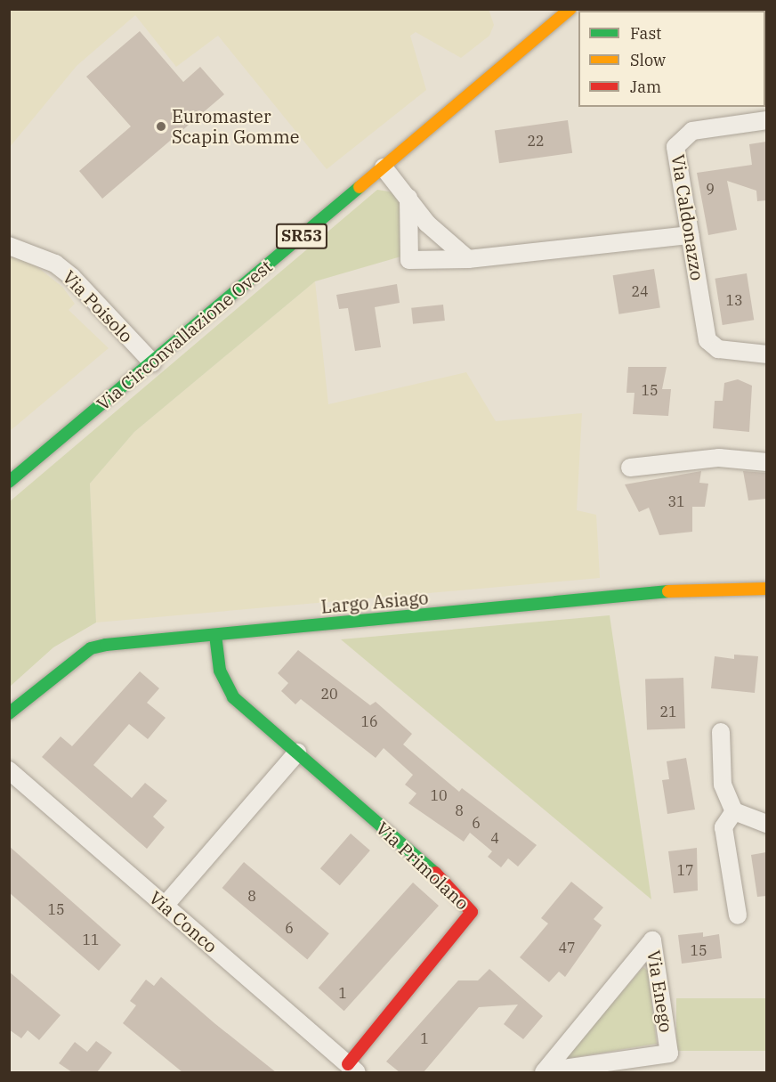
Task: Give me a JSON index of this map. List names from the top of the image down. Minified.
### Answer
{"streets":{"street":["Via Caldonazzo","SR53","Via Poisolo","Via Circonvallazione Ovest","Largo Asiago","Via Primolano","Via Conco","Via Enego"]},"crossings":[["Via Poisolo","Via Circonvallazione Ovest"],["Largo Asiago","Via Primolano"],["Via Primolano","Via Conco"]],"places":["Euromaster Scapin Gomme"],"house_numbers":["22","9","24","13","15","31","20","21","16","10","8","6","4","17","8","15","6","11","47","15","1","1"],"legend":["Fast","Slow","Jam"]}
